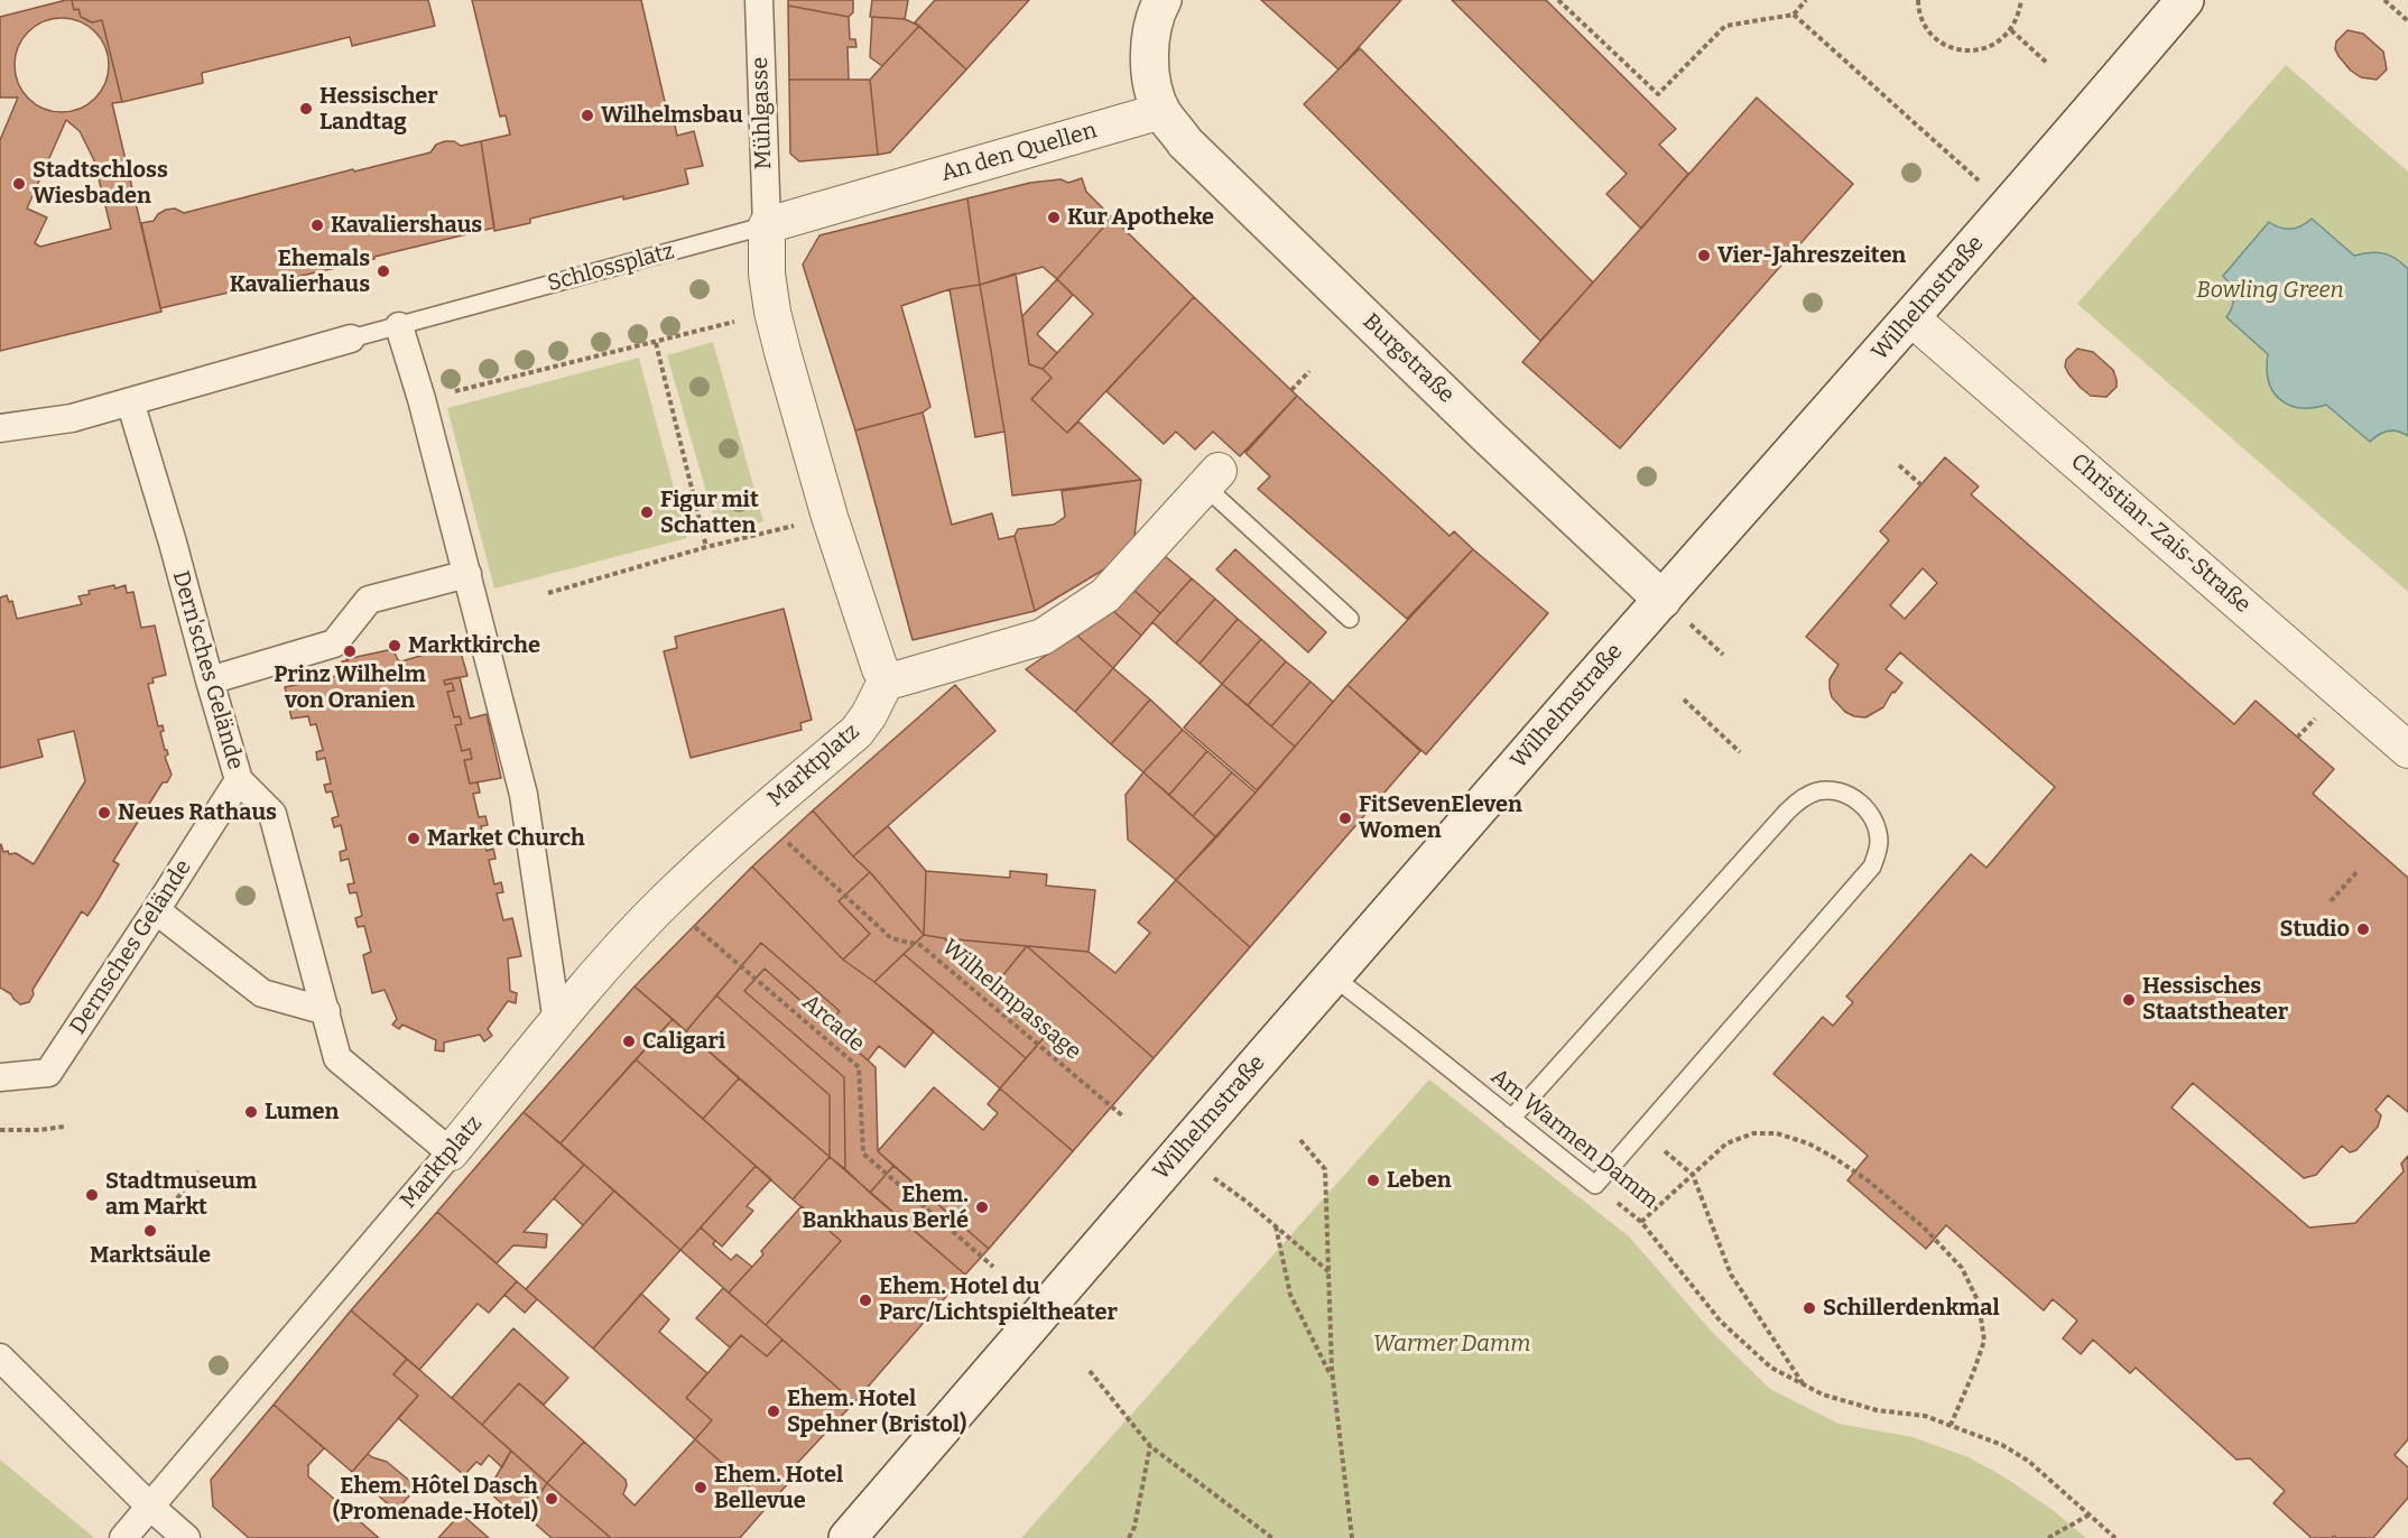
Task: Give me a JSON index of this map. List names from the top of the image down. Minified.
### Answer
{"streets":{"main road":["Wilhelmstraße","Burgstraße"],"street":["Mühlgasse","An den Quellen","Schlossplatz","Christian-Zais-Straße","Dern'sches Gelände","Marktplatz","Dernsches Gelände"],"lane":["Am Warmen Damm"],"path":["Wilhelmpassage","Arcade"]},"crossings":[["Mühlgasse","An den Quellen"],["Mühlgasse","Schlossplatz"],["An den Quellen","Schlossplatz"],["An den Quellen","Burgstraße"],["Schlossplatz","Dern'sches Gelände"],["Wilhelmstraße","Burgstraße"],["Wilhelmstraße","Christian-Zais-Straße"],["Wilhelmstraße","Am Warmen Damm"],["Dern'sches Gelände","Marktplatz"],["Dern'sches Gelände","Dernsches Gelände"]],"parks":["Bowling Green","Warmer Damm"],"places":["Hessischer Landtag","Wilhelmsbau","Stadtschloss Wiesbaden","Kur Apotheke","Kavaliershaus","Vier-Jahreszeiten","Ehemals Kavalierhaus","Figur mit Schatten","Marktkirche","Prinz Wilhelm von Oranien","Neues Rathaus","FitSevenEleven Women","Market Church","Studio","Hessisches Staatstheater","Caligari","Lumen","Leben","Stadtmuseum am Markt","Ehem. Bankhaus Berlé","Marktsäule","Ehem. Hotel du Parc/Lichtspieltheater","Schillerdenkmal","Ehem. Hotel Spehner (Bristol)","Ehem. Hotel Bellevue","Ehem. Hôtel Dasch (Promenade-Hotel)"]}
